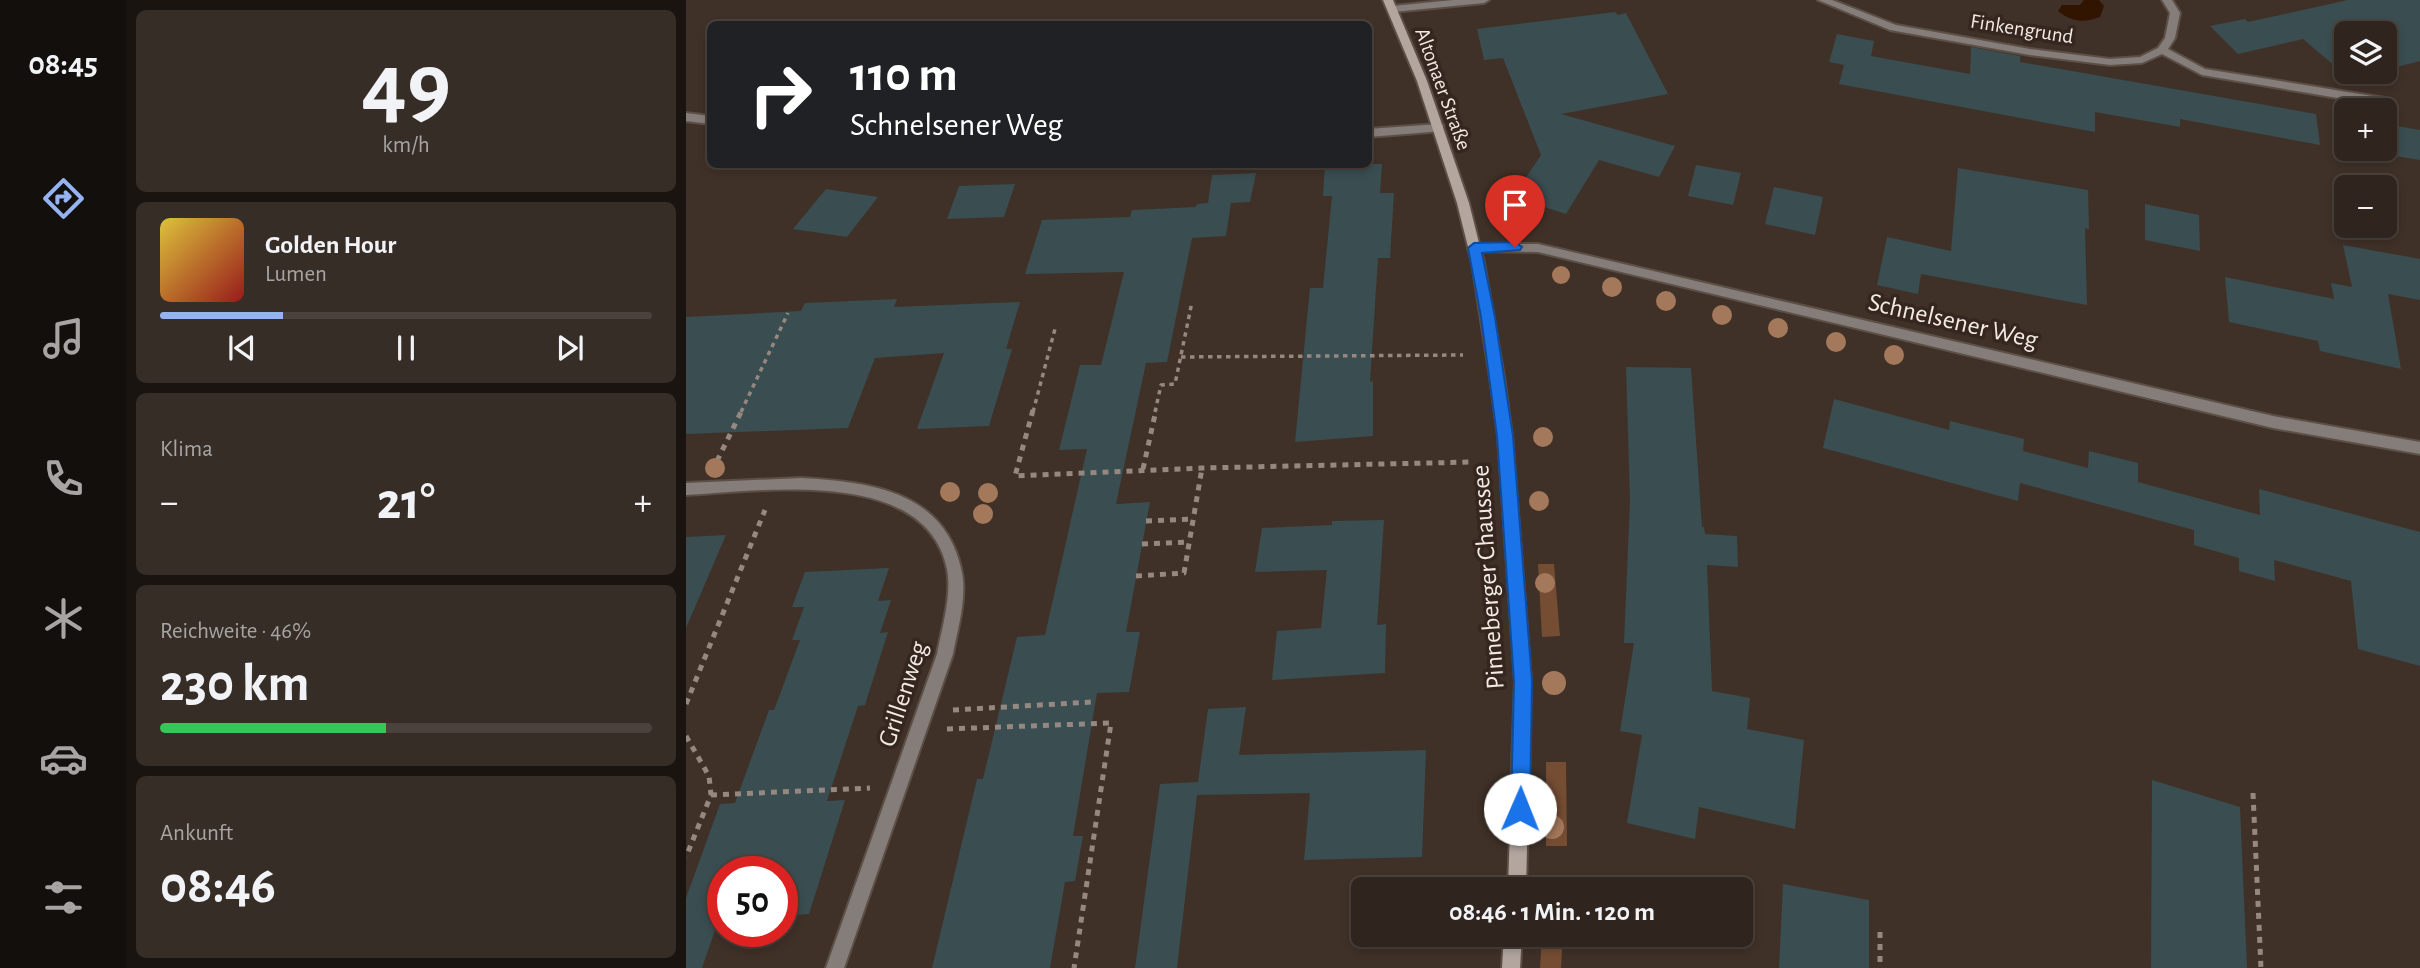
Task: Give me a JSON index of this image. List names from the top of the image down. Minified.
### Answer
{"streets":{"main road":["Altonaer Straße","Pinneberger Chaussee"],"street":["Finkengrund","Schnelsener Weg","Grillenweg"]},"crossings":[["Altonaer Straße","Schnelsener Weg"],["Altonaer Straße","Pinneberger Chaussee"],["Schnelsener Weg","Pinneberger Chaussee"]],"page":{"tabs":"08:45","tile":[["49","km/h"],"Klima",["Reichweite · 46%","230 km"],["Ankunft","08:46"]],"map_buttons":["+","−"],"turn":["110 m","Schnelsener Weg"],"song":["Golden Hour","Lumen"],"heat":["−","21°","+"],"limit":"50","trip":"08:46 · 1 Min. · 120 m"}}
